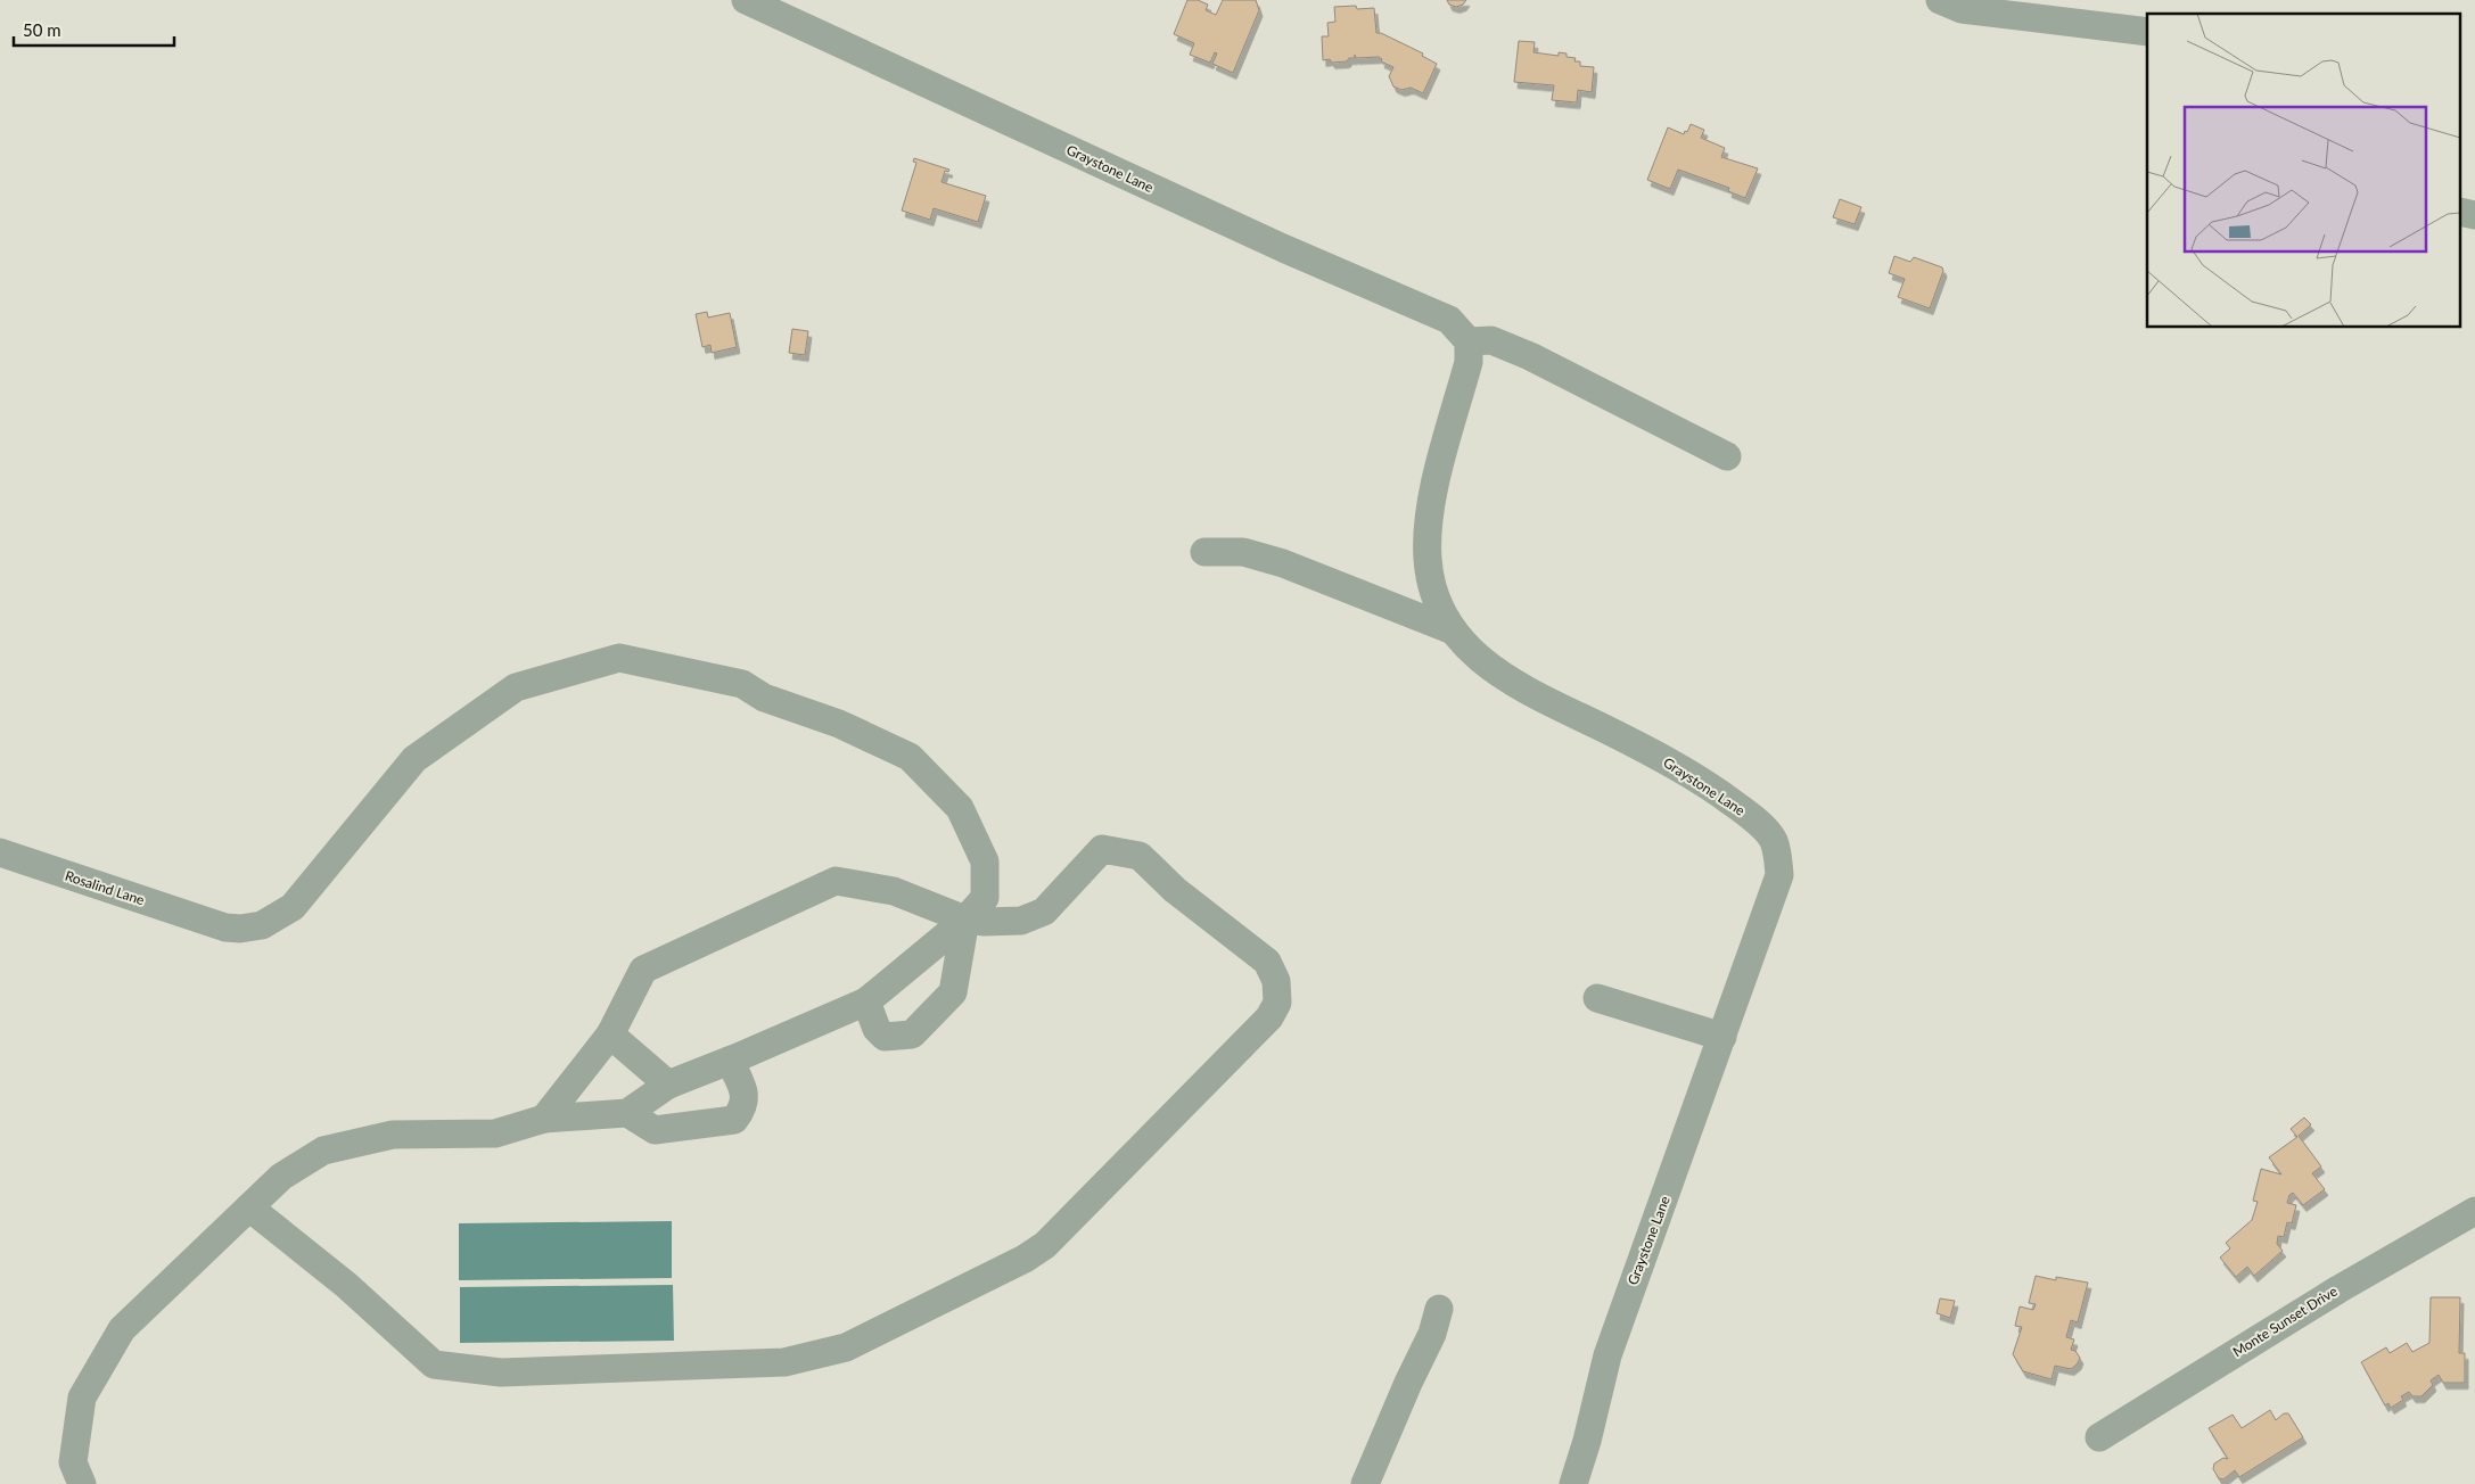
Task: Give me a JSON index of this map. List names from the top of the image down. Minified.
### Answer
{"streets":{"street":["Graystone Lane","Rosalind Lane","Monte Sunset Drive"]},"scale_bar":"50 m"}
